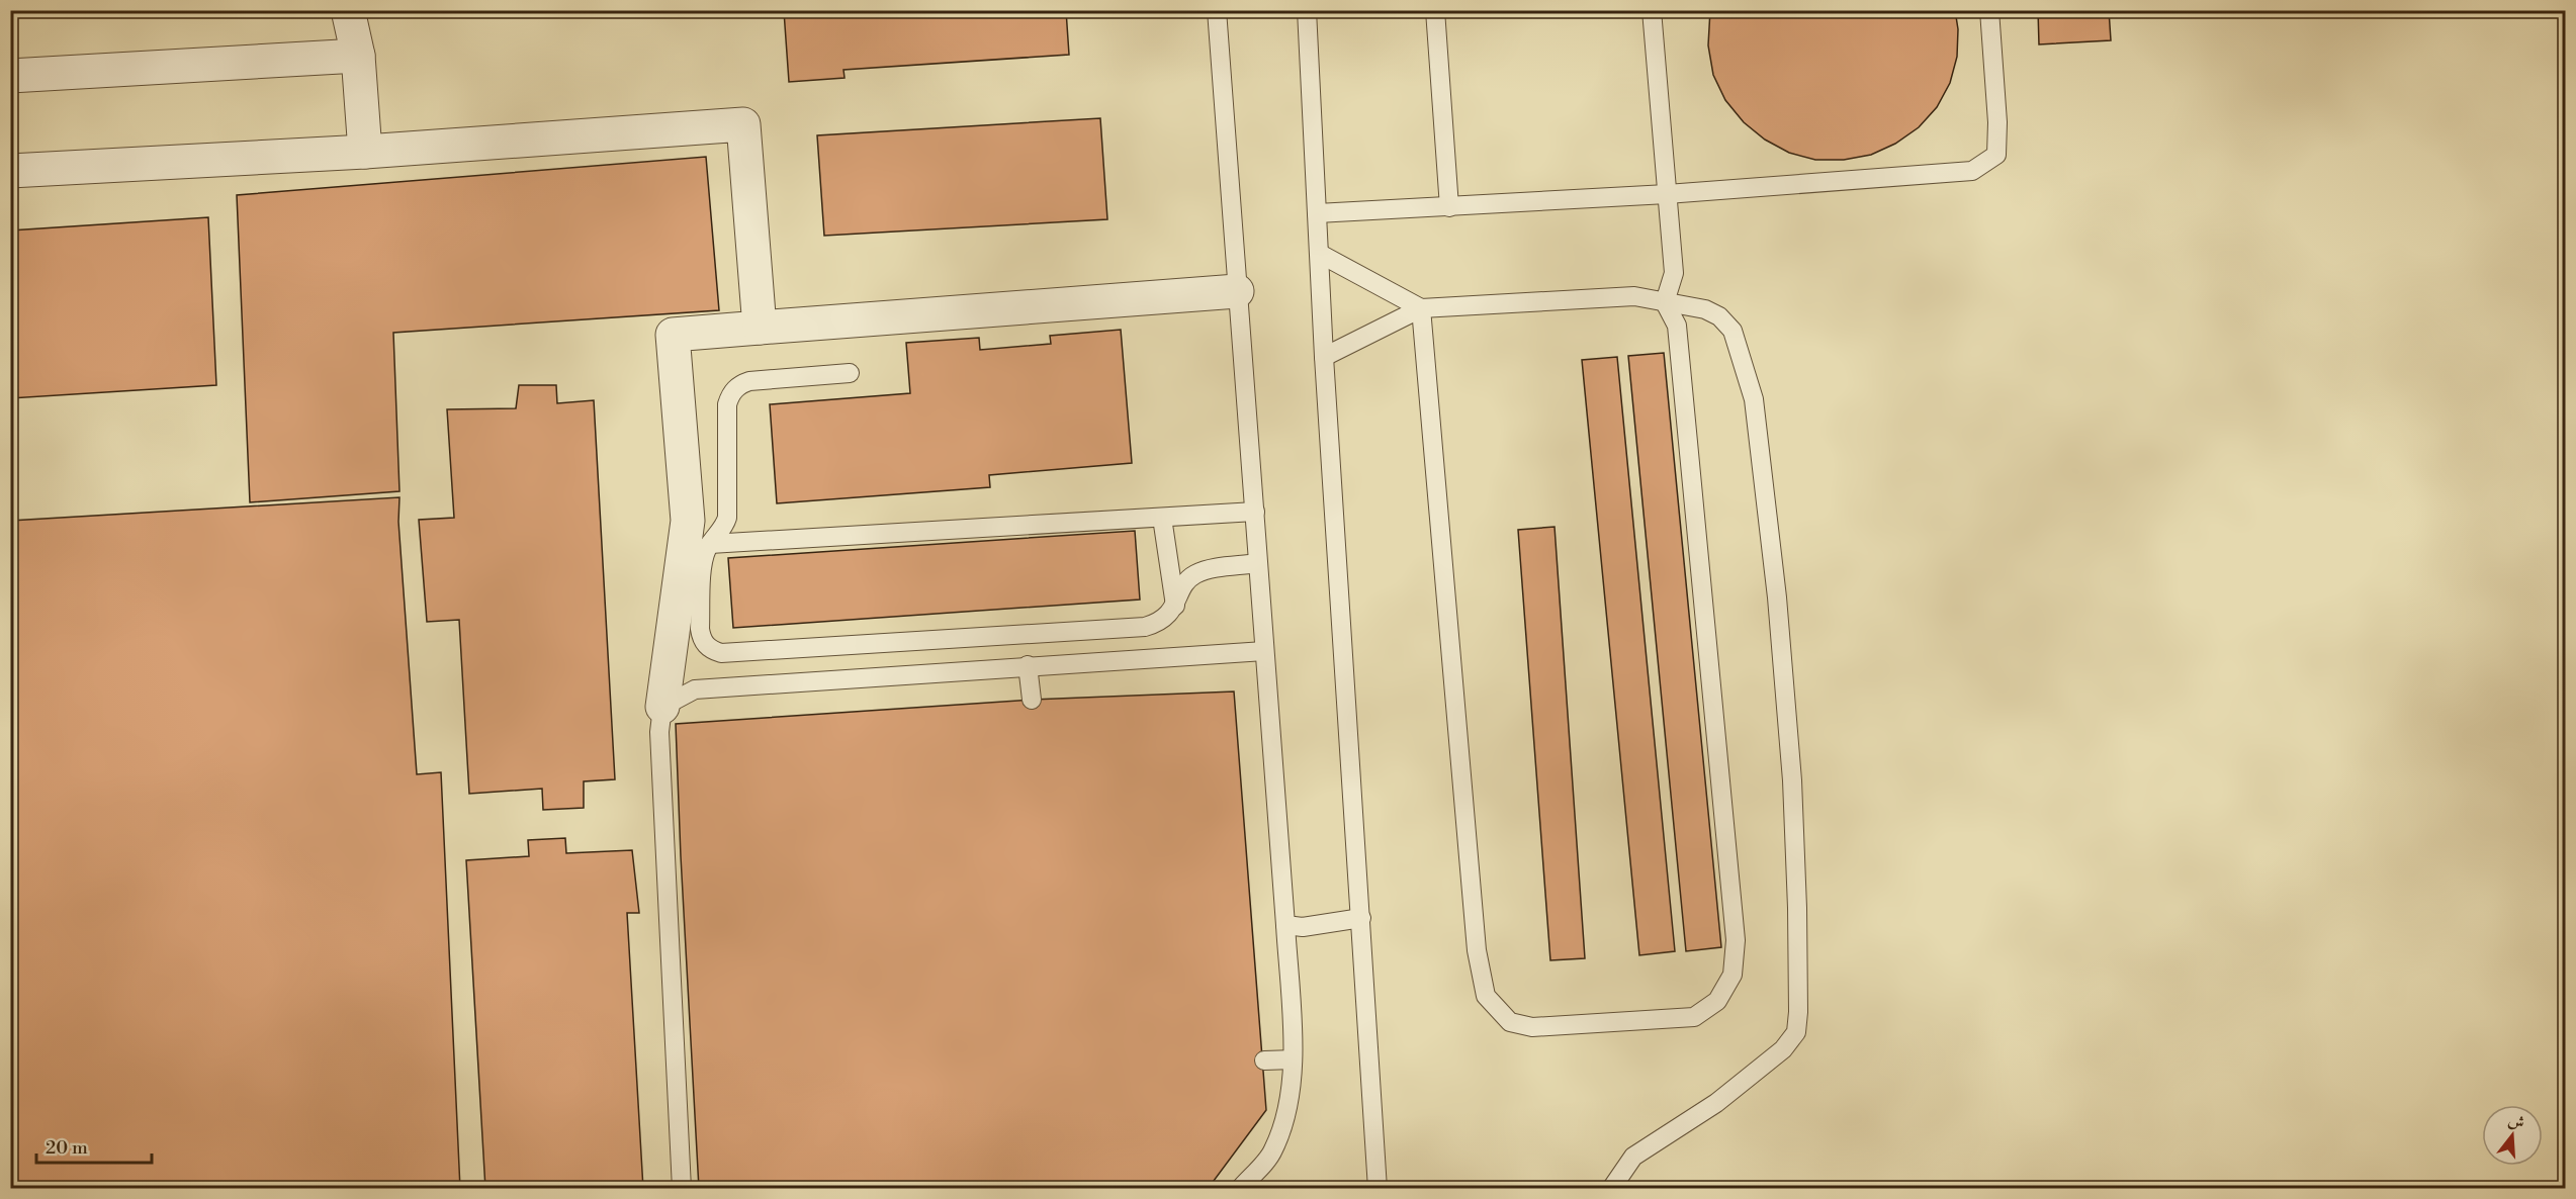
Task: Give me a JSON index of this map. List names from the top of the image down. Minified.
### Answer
{"scale_bar":"20 m","north":"top"}
